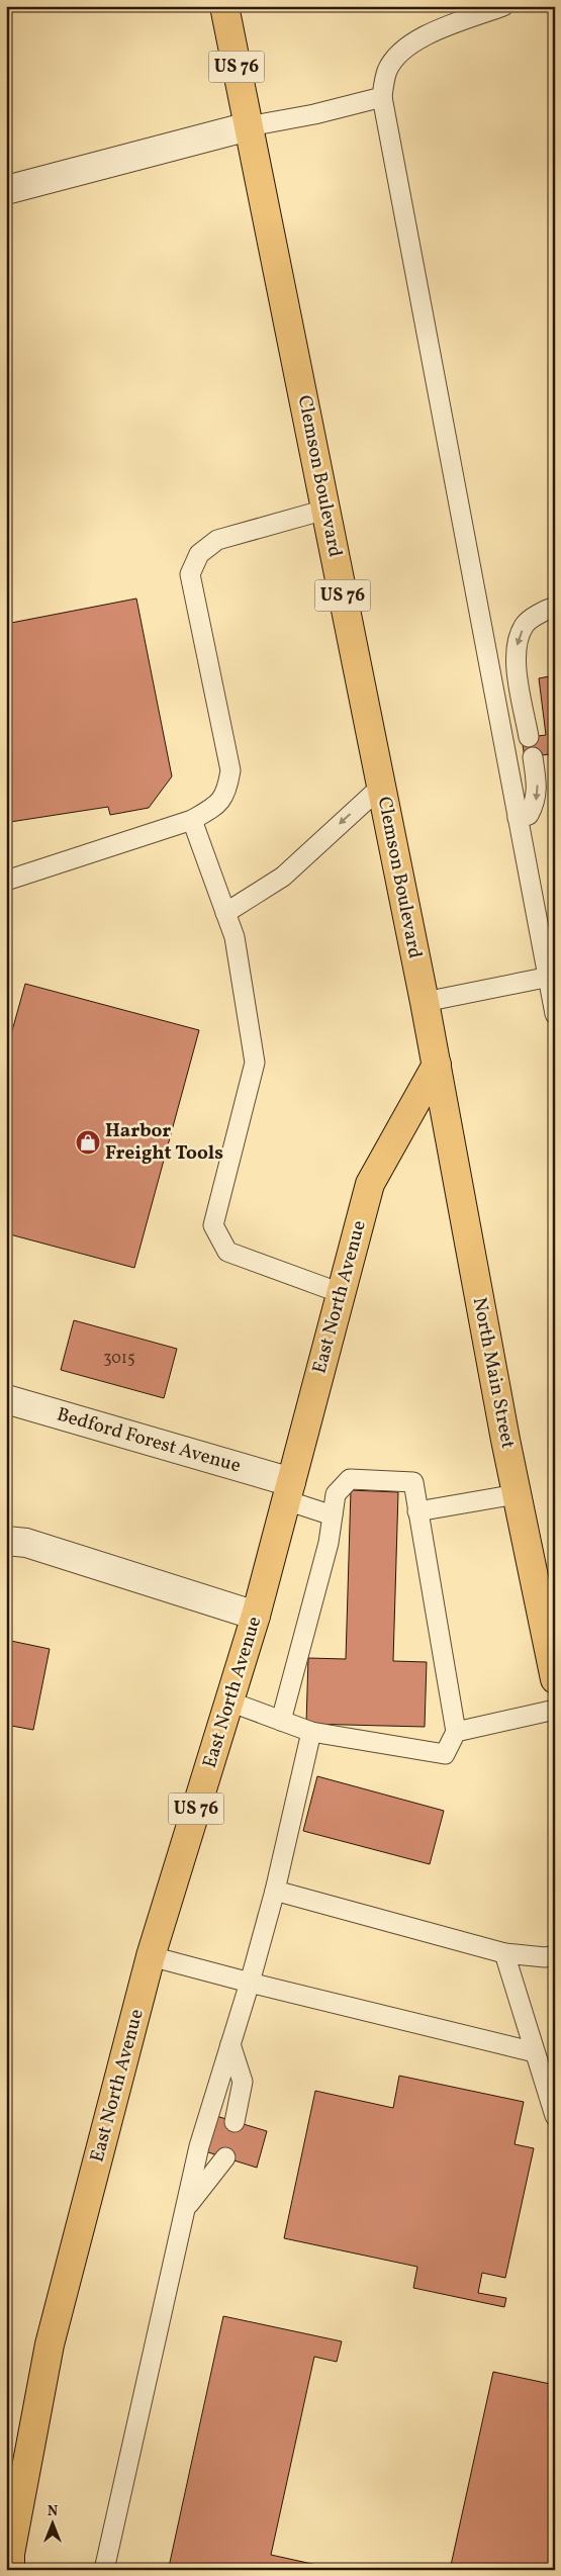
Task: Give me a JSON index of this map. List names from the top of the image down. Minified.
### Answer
{"streets":{"main road":["US 76","Clemson Boulevard","East North Avenue","North Main Street"],"street":["Bedford Forest Avenue"]},"crossings":[["Clemson Boulevard","East North Avenue"],["Clemson Boulevard","North Main Street"],["East North Avenue","North Main Street"],["East North Avenue","Bedford Forest Avenue"]],"places":{"shop":["Harbor Freight Tools"]},"house_numbers":["3015"],"north":"top"}
